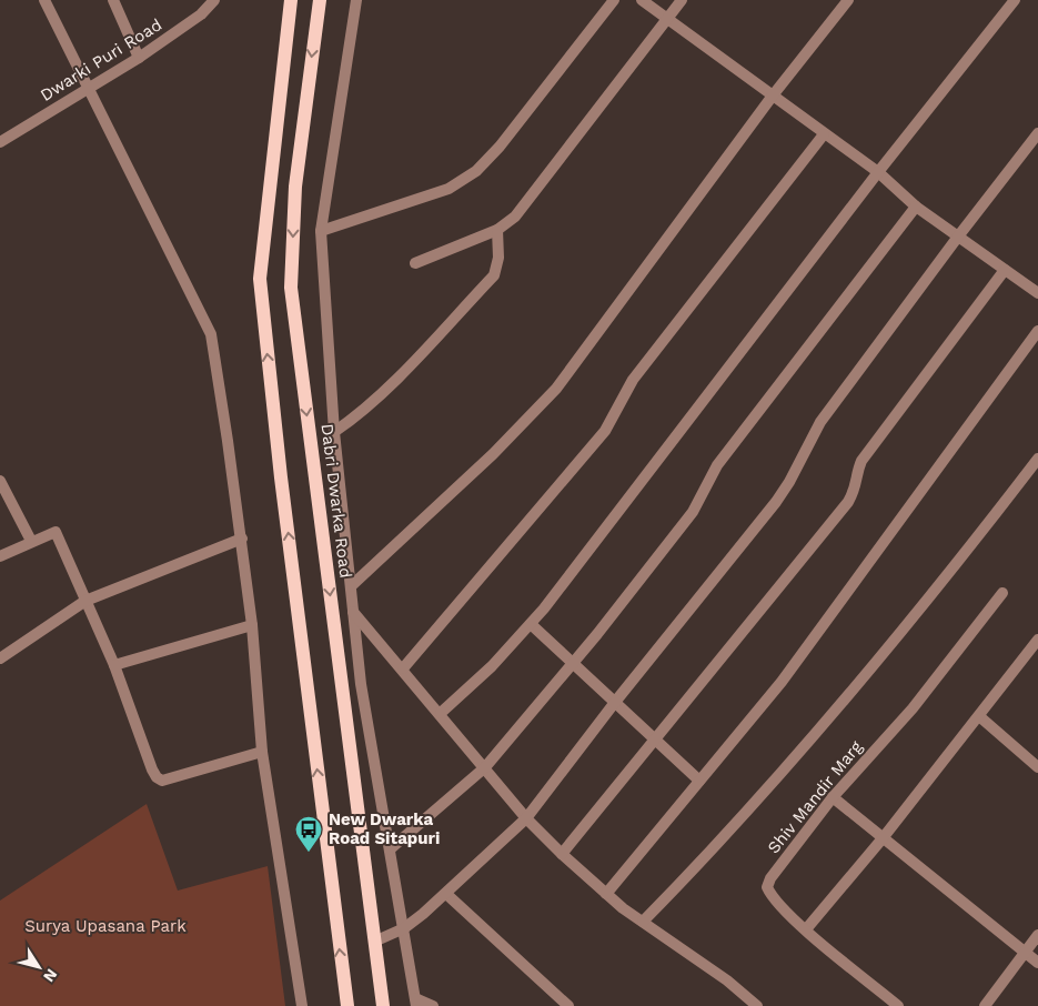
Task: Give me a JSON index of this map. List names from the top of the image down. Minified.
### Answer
{"streets":{"main road":["Dabri Dwarka Road"],"street":["Dwarki Puri Road","Shiv Mandir Marg"]},"parks":["Surya Upasana Park"],"places":{"bus stop":["New Dwarka Road Sitapuri"]},"north":"bottom right"}
